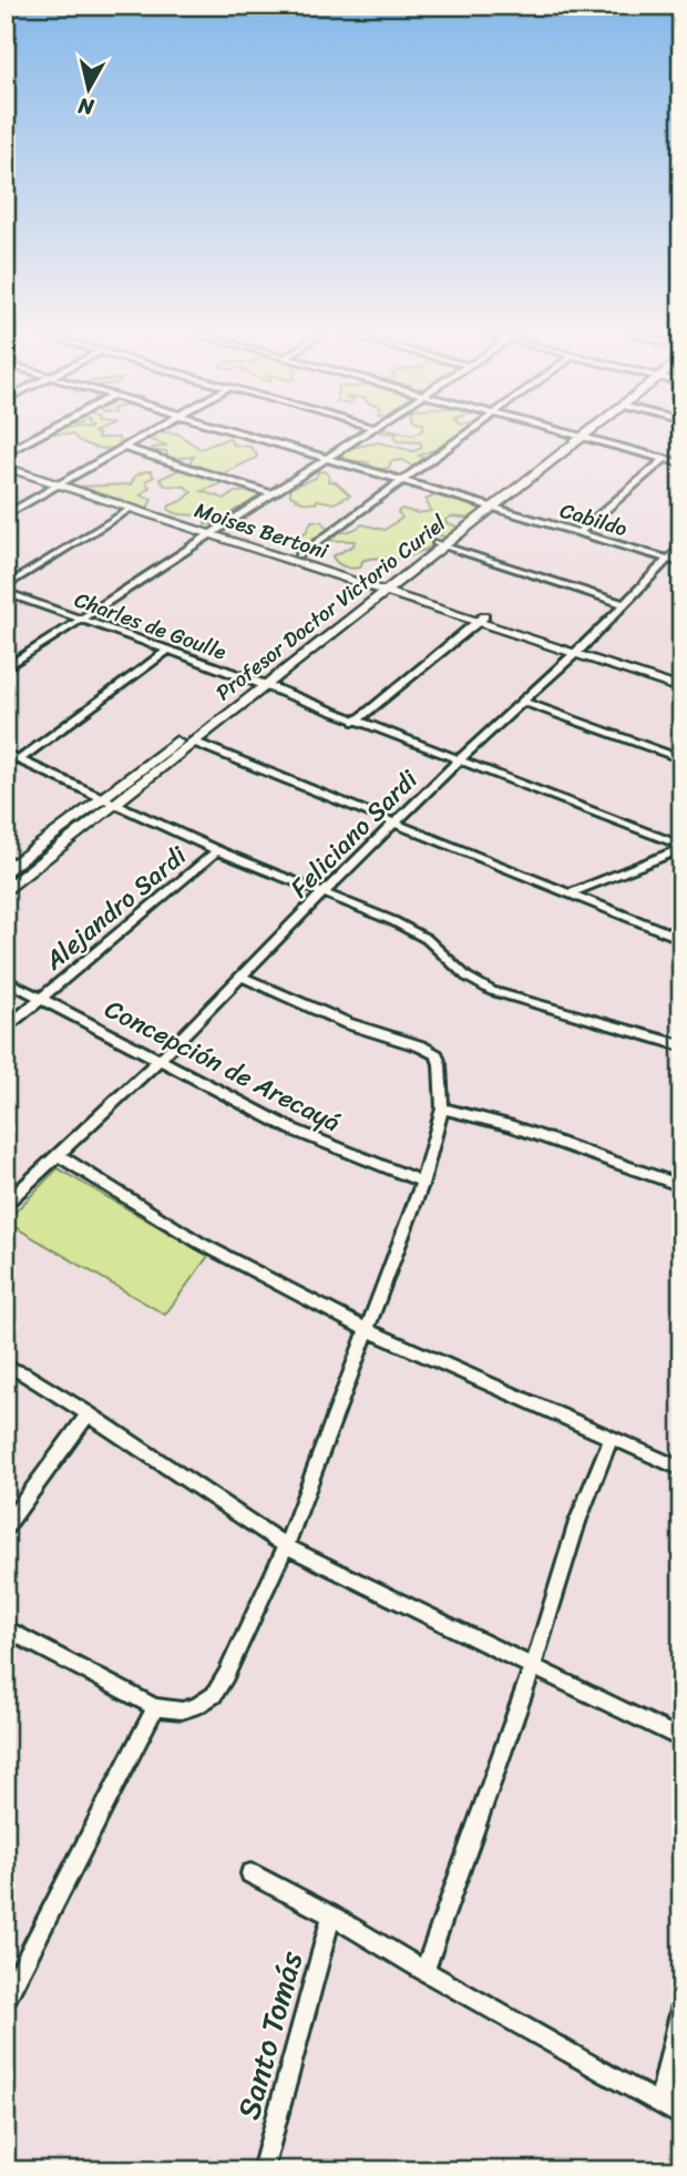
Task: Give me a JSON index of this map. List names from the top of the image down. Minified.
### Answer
{"streets":{"main road":["Profesor Doctor Victorio Curiel"],"street":["Cabildo","Moises Bertoni","Charles de Goulle","Feliciano Sardi","Alejandro Sardi","Concepción de Arecayá","Santo Tomás"]},"crossings":[["Cabildo","Profesor Doctor Victorio Curiel"],["Cabildo","Feliciano Sardi"],["Moises Bertoni","Profesor Doctor Victorio Curiel"],["Moises Bertoni","Feliciano Sardi"],["Profesor Doctor Victorio Curiel","Charles de Goulle"],["Charles de Goulle","Feliciano Sardi"],["Feliciano Sardi","Concepción de Arecayá"],["Alejandro Sardi","Concepción de Arecayá"]],"north":"bottom"}
